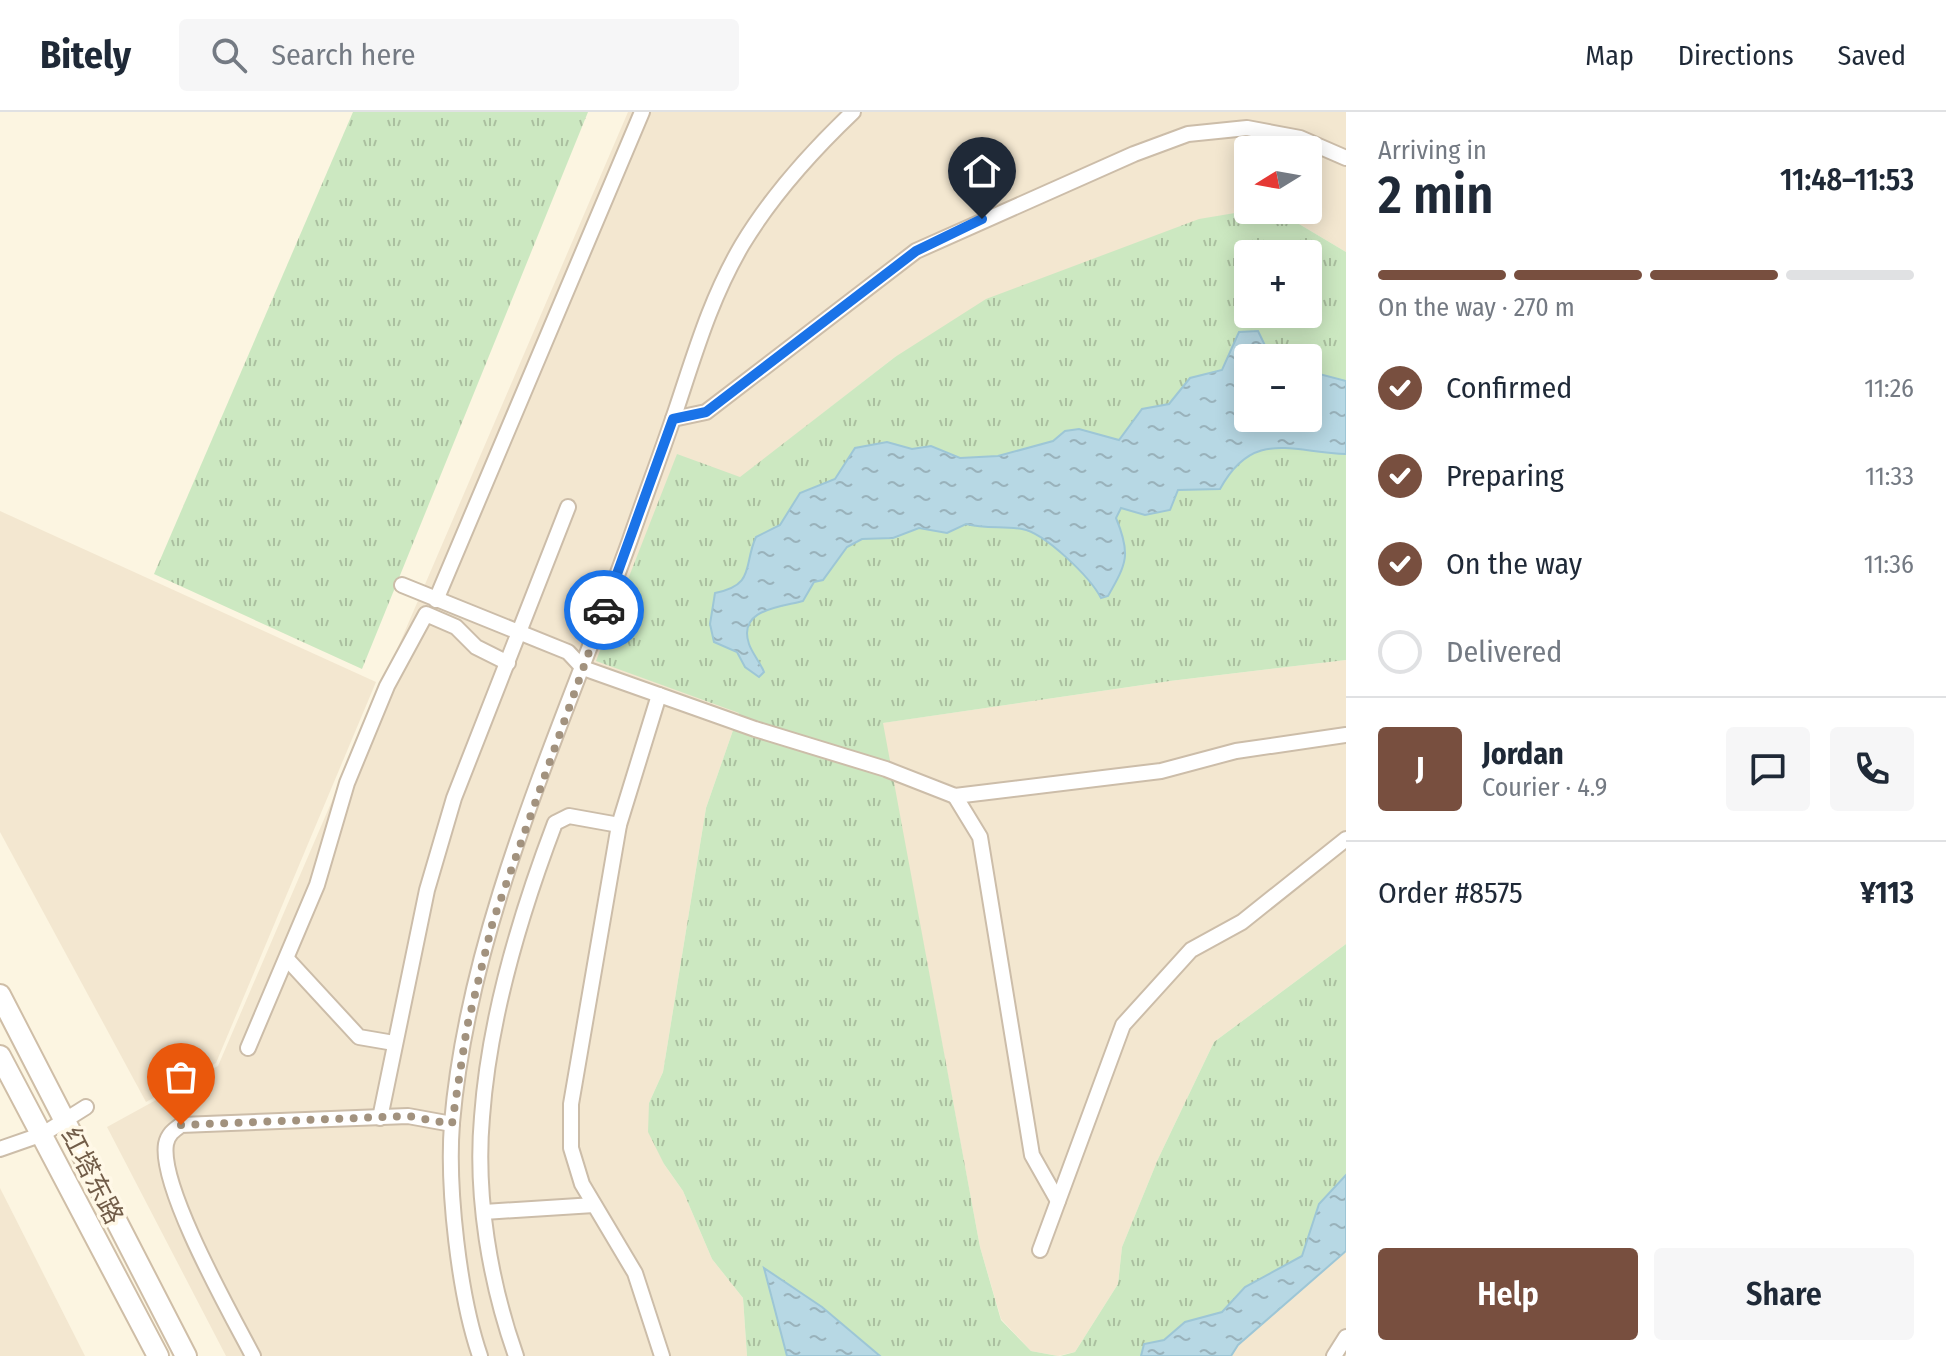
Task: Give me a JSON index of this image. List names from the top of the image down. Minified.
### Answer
{"streets":{"main road":["红塔东路"]},"north":"left","page":{"header":"Bitely","search":"Search here","nav":["Map","Directions","Saved"],"heading":["2 min","Arriving in","11:48–11:53"],"panel":["Jordan","Courier · 4.9","Order #8575","¥113"],"map_buttons":["+","−"],"bar":"On the way · 270 m","list":[["Confirmed","11:26"],["Preparing","11:33"],["On the way","11:36"],"Delivered"],"round":"J","buttons":["Help","Share"]}}
